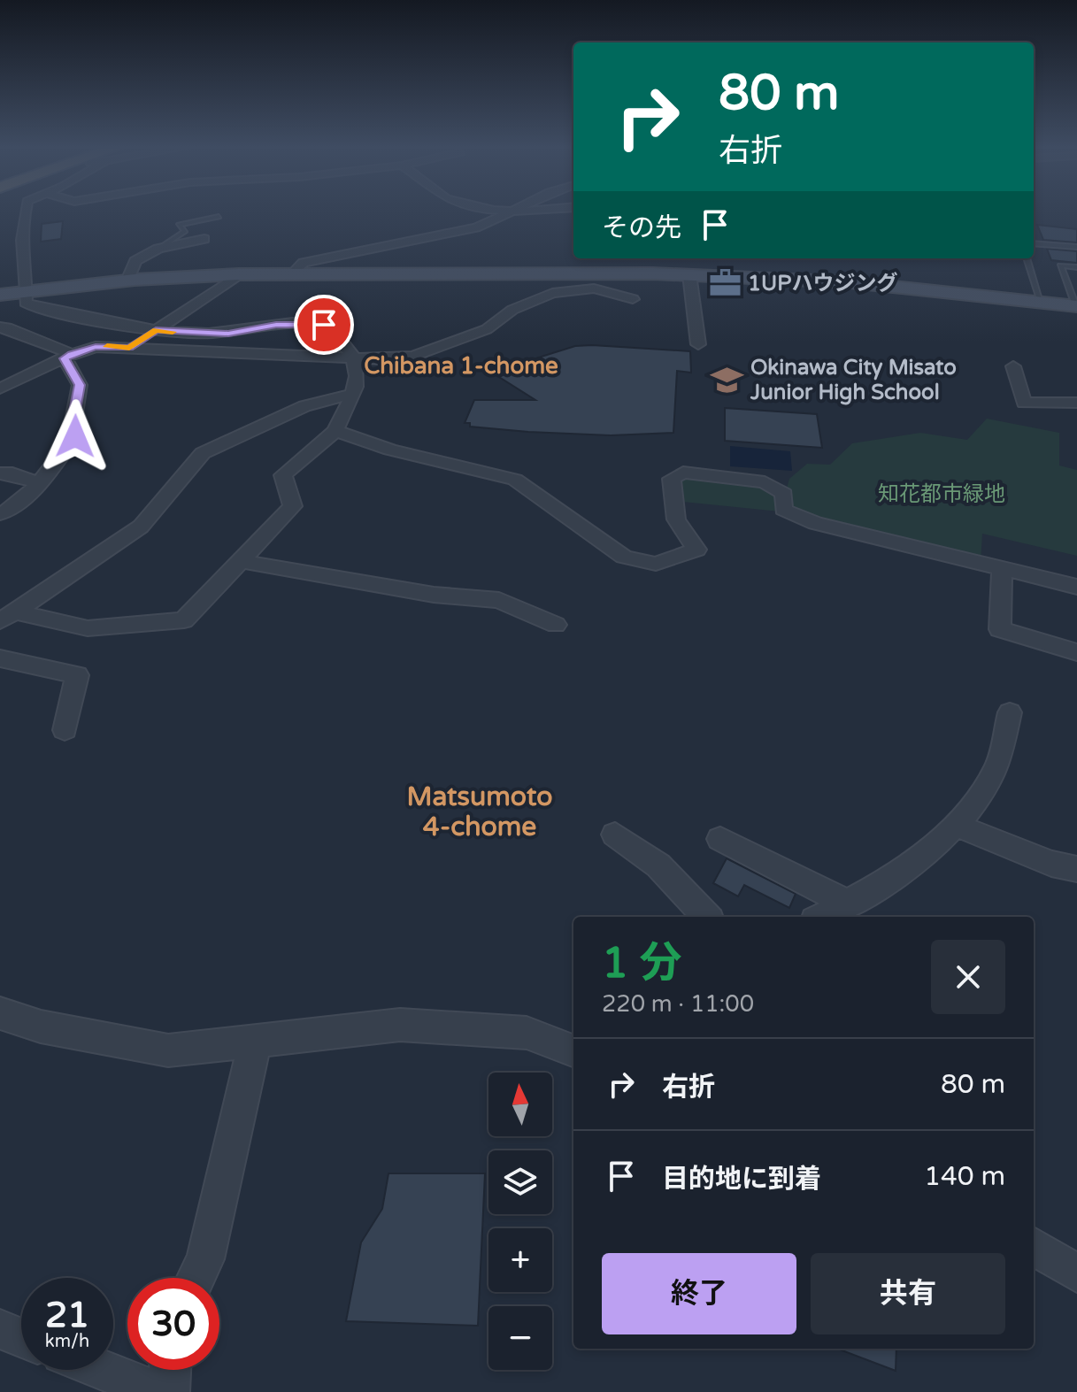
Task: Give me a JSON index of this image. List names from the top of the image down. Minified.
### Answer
{"districts":["Chibana 1-chome","Matsumoto 4-chome"],"parks":["知花都市緑地"],"places":{"office":["1UPハウジング"],"school or university":["Okinawa City Misato Junior High School"]},"north":"top","page":{"turn":["80 m","右折"],"then":"その先","heading":["1 分","220 m · 11:00"],"list":[{"name":"右折","value":"80 m"},{"name":"目的地に到着","value":"140 m"}],"map_buttons":["+","−"],"buttons":["終了","共有"],"speed":"21 km/h","limit":"30"}}
